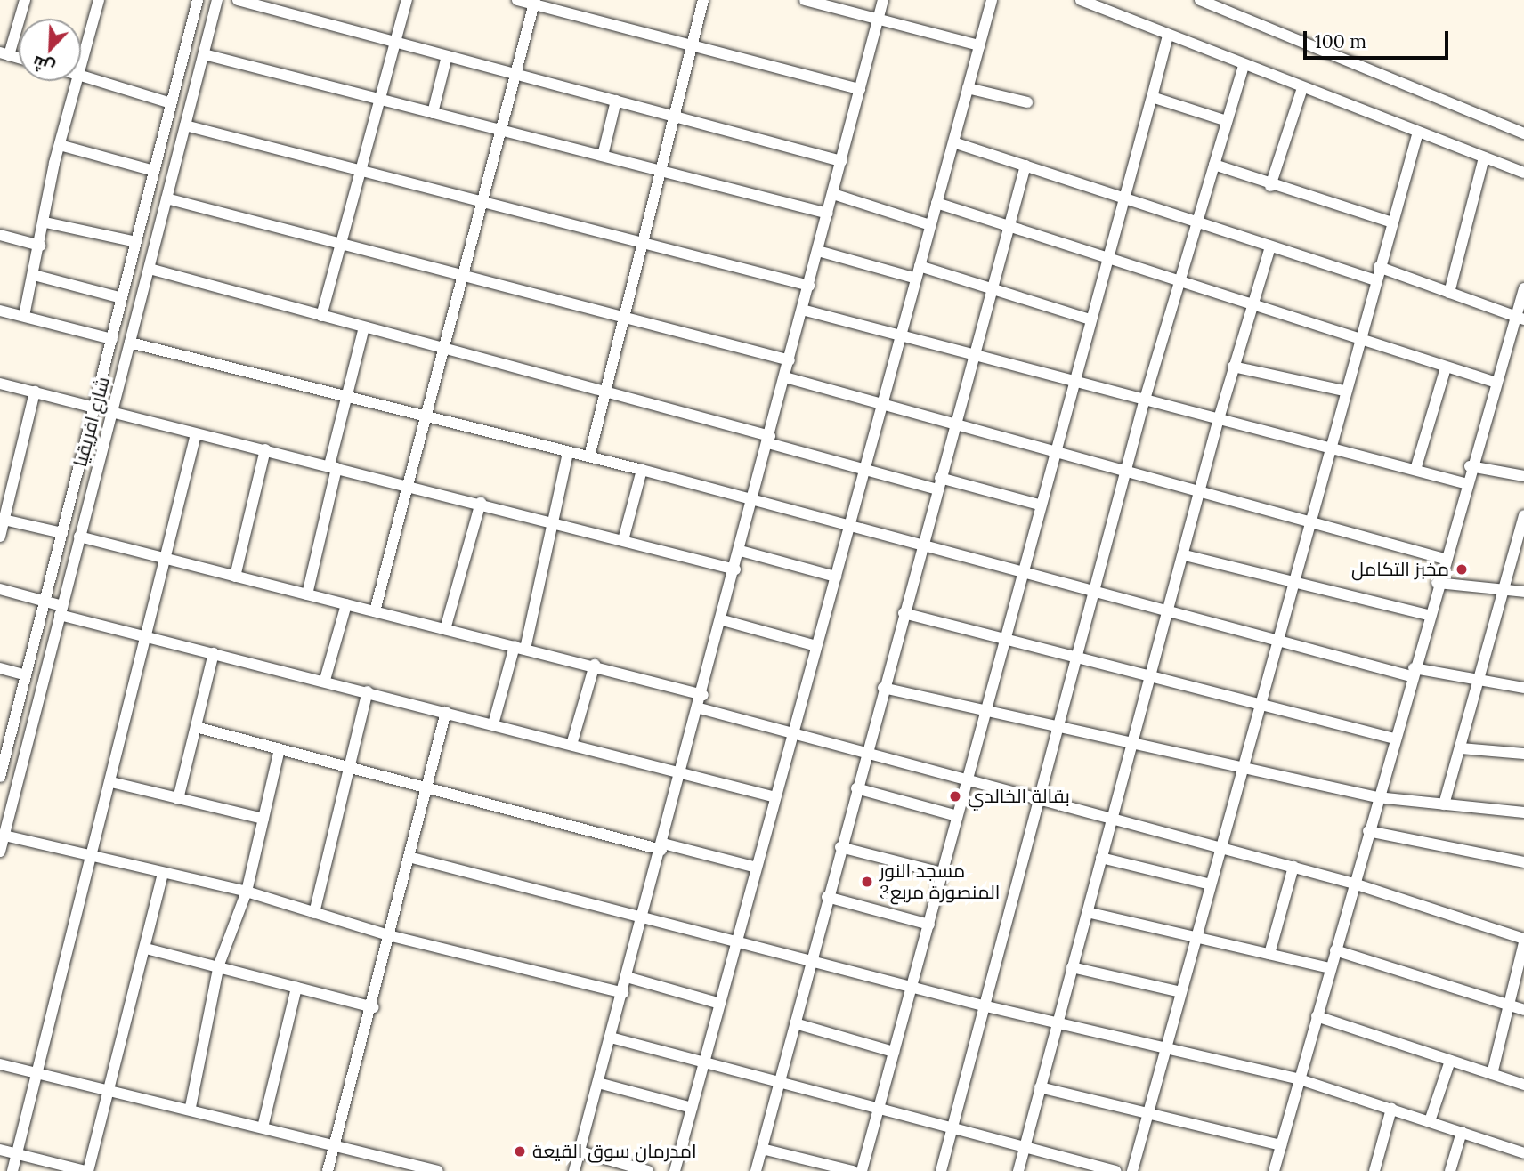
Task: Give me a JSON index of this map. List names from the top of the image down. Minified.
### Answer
{"streets":{"street":["شارع افريقيا"]},"places":["مخبز التكامل","بقالة الخالدي","مسجد النور المنصورة مربع3","امدرمان سوق القيعة"],"scale_bar":"100 m","north":"bottom left"}
